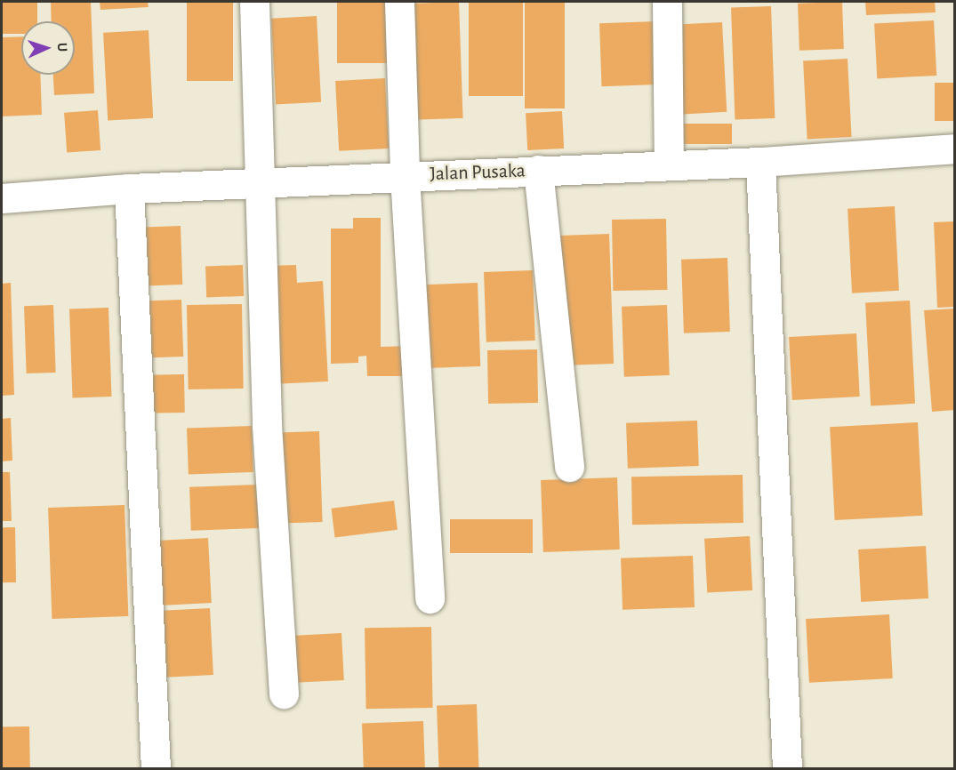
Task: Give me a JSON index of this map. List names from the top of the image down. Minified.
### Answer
{"streets":{"street":["Jalan Pusaka"]},"north":"right"}
